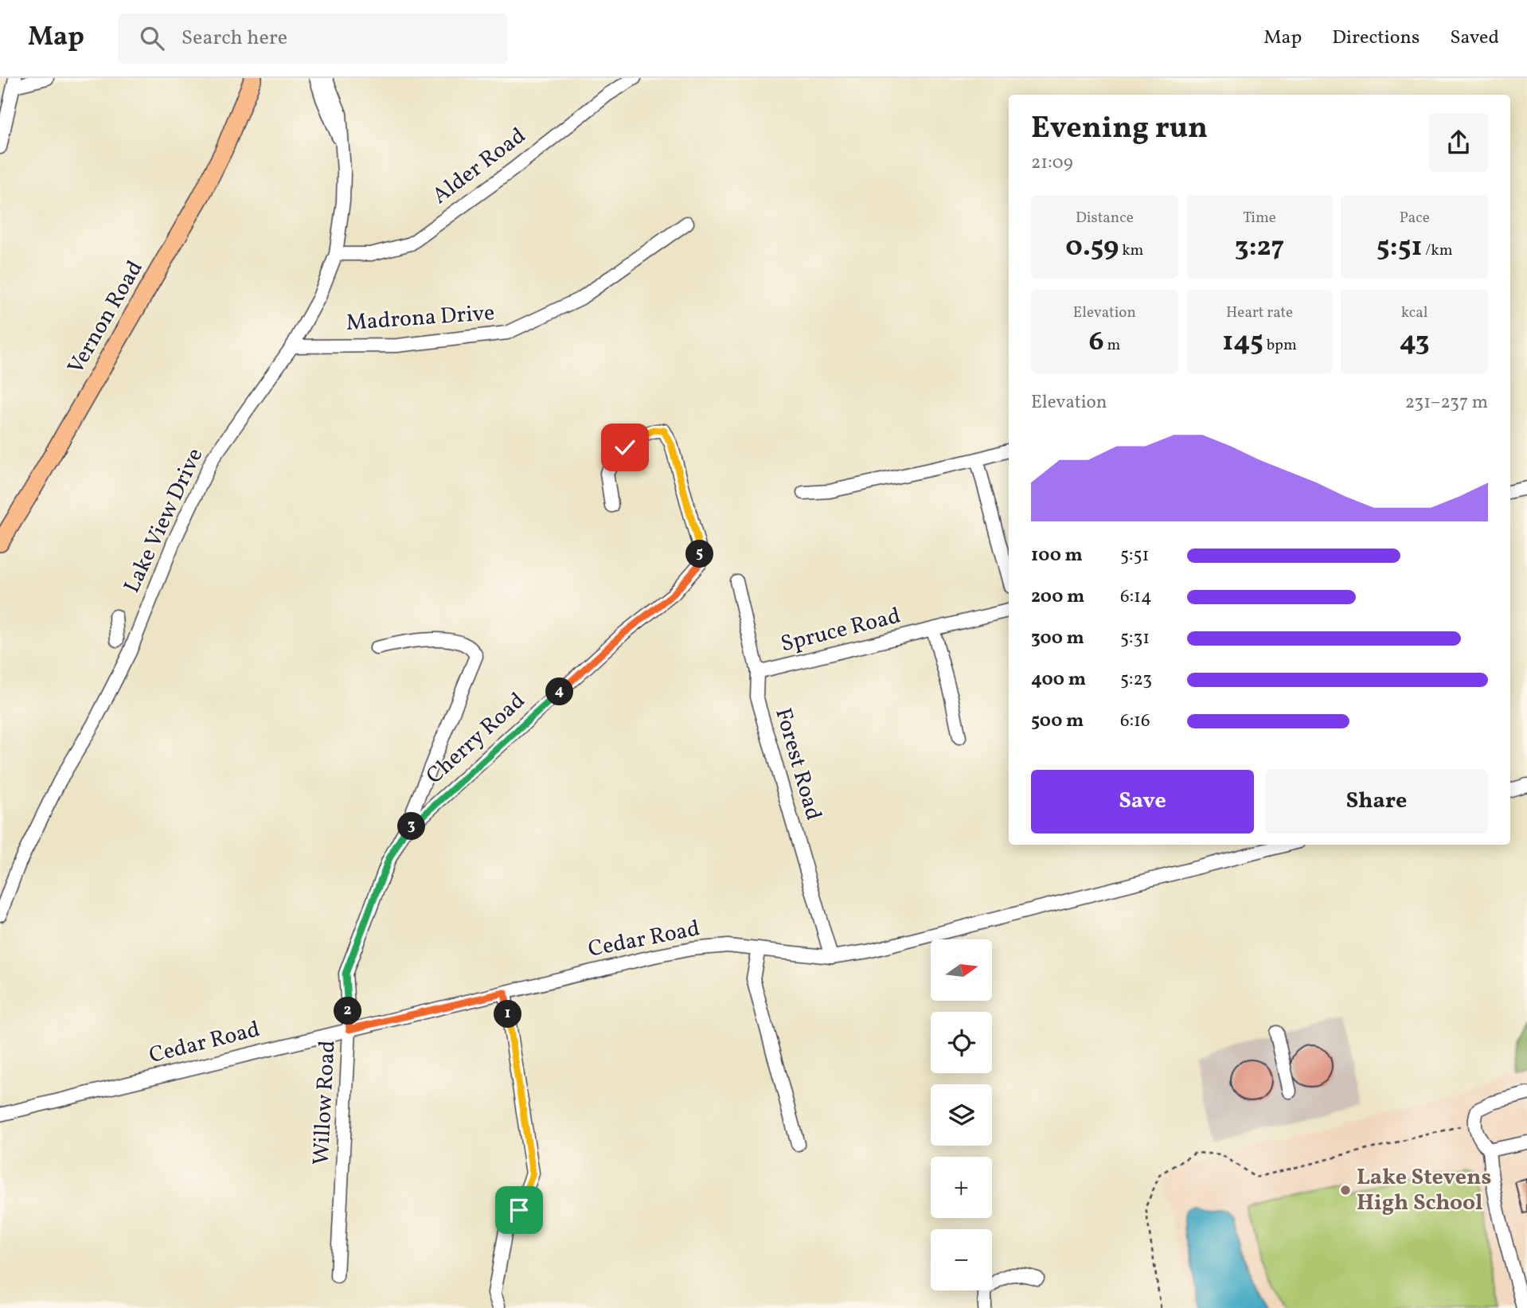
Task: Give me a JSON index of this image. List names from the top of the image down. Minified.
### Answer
{"streets":{"main road":["Vernon Road"],"street":["Alder Road","Madrona Drive","Lake View Drive","Spruce Road","Cherry Road","Forest Road","Cedar Road","Willow Road"]},"crossings":[["Alder Road","Lake View Drive"],["Madrona Drive","Lake View Drive"],["Spruce Road","Forest Road"],["Cherry Road","Willow Road"],["Forest Road","Cedar Road"],["Cedar Road","Willow Road"]],"places":["Lake Stevens High School"],"north":"right","page":{"header":"Map","search":"Search here","nav":["Map","Directions","Saved"],"heading":["Evening run","21:09"],"stats":[["Distance","0.59 km"],["Time","3:27"],["Pace","5:51 /km"],["Elevation","6 m"],["Heart rate","145 bpm"],["kcal","43"]],"chart":["Elevation","231–237 m"],"list":[{"name":"100 m","note":"5:51"},{"name":"200 m","note":"6:14"},{"name":"300 m","note":"5:31"},{"name":"400 m","note":"5:23"},{"name":"500 m","note":"6:16"}],"pins":["5","4","3","2","1"],"buttons":["Save","Share"],"map_buttons":["+","−"]}}
